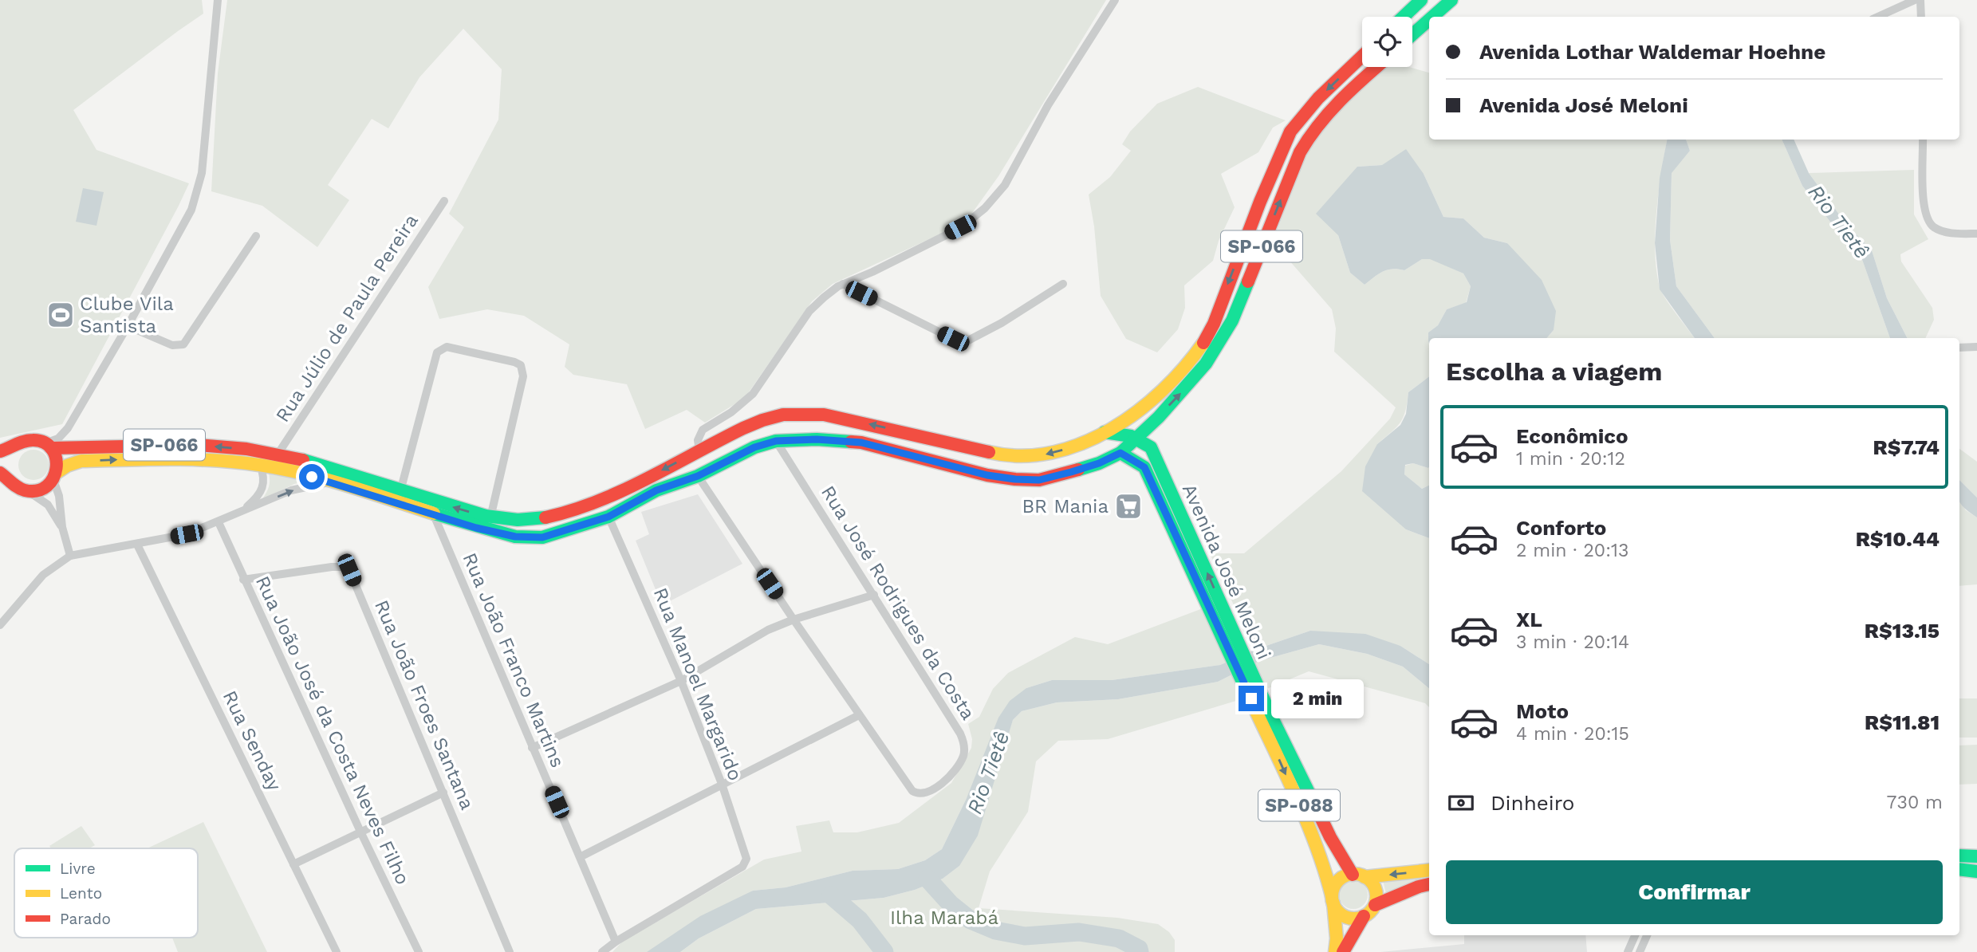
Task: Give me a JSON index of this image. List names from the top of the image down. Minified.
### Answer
{"streets":{"main road":["SP-066","Avenida José Meloni","SP-088"],"street":["Rua Júlio de Paula Pereira","Rua José Rodrigues da Costa","Rua João Franco Martins","Rua Manoel Margarido","Rua João Froes Santana","Rua João José da Costa Neves Filho","Rua Senday"]},"crossings":[["SP-066","Rua Júlio de Paula Pereira"],["SP-066","Avenida José Meloni"],["SP-066","Rua José Rodrigues da Costa"],["SP-066","Rua João Franco Martins"],["SP-066","Rua Manoel Margarido"],["Avenida José Meloni","SP-088"],["Rua João Franco Martins","Rua Manoel Margarido"],["Rua João Froes Santana","Rua João José da Costa Neves Filho"]],"water":["Rio Tietê"],"parks":["Ilha Marabá"],"places":{"sports":["Clube Vila Santista"],"supermarket":["BR Mania"]},"legend":["Livre","Lento","Parado"],"page":{"banner":["Avenida Lothar Waldemar Hoehne","Avenida José Meloni"],"heading":"Escolha a viagem","list":[{"name":"Econômico","note":"1 min · 20:12","value":"R$7.74"},{"name":"Conforto","note":"2 min · 20:13","value":"R$10.44"},{"name":"XL","note":"3 min · 20:14","value":"R$13.15"},{"name":"Moto","note":"4 min · 20:15","value":"R$11.81"}],"bubble":"2 min","pay":["Dinheiro","730 m"],"buttons":"Confirmar"}}
